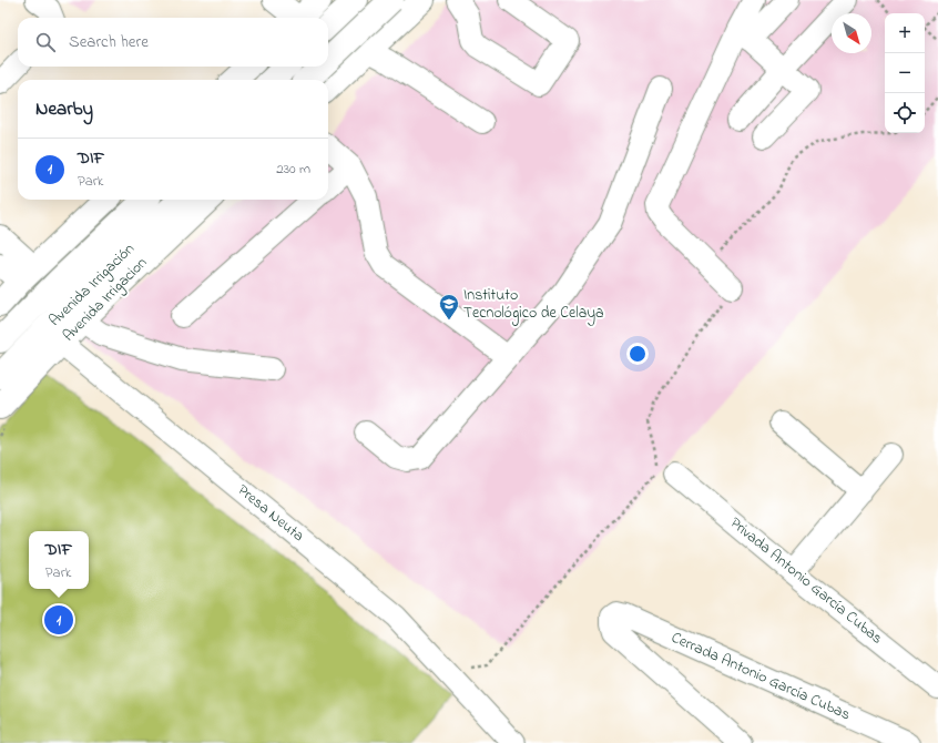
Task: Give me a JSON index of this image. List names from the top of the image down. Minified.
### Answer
{"streets":{"main road":["Avenida Irrigación","Avenida Irrigacion"],"street":["Presa Neuta","Privada Antonio García Cubas","Cerrada Antonio García Cubas"]},"crossings":[["Avenida Irrigacion","Presa Neuta"]],"places":{"school or university":["Instituto Tecnológico de Celaya"]},"north":"bottom right","page":{"map_buttons":["+","−"],"search":"Search here","heading":"Nearby","list":[{"mark":"1","name":"DIF","note":"Park","value":"230 m"}],"popup":["DIF","Park"],"pins":"1"}}
